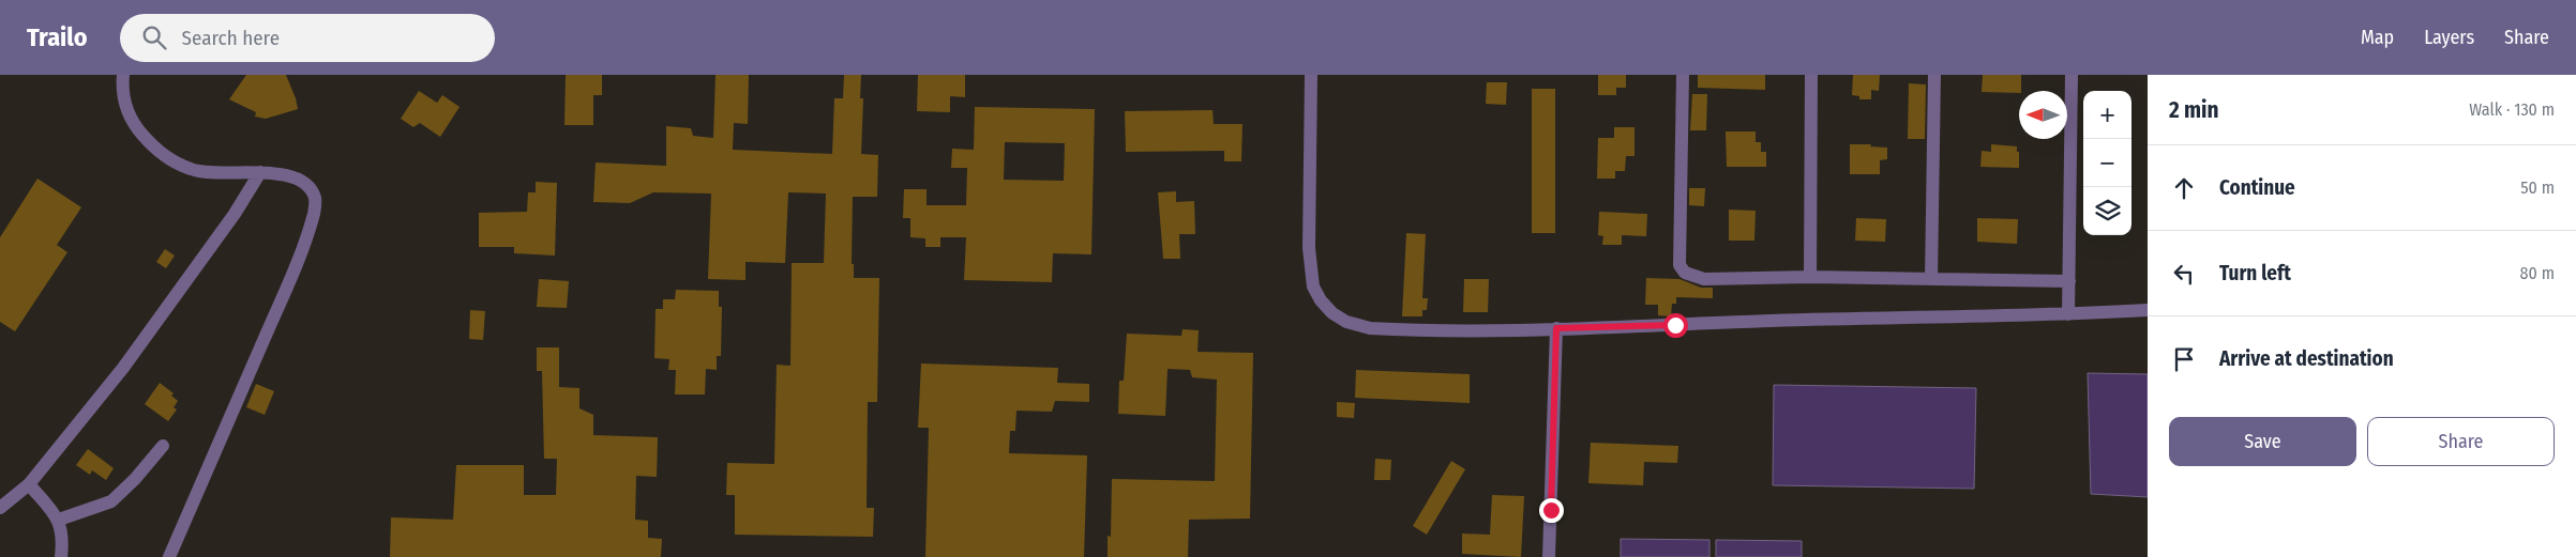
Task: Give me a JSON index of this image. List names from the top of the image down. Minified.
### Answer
{"north":"left","page":{"header":"Trailo","search":"Search here","nav":["Map","Layers","Share"],"heading":["2 min","Walk · 130 m"],"map_buttons":["+","−"],"list":[["Continue","50 m"],["Turn left","80 m"],"Arrive at destination"],"buttons":["Save","Share"]}}
